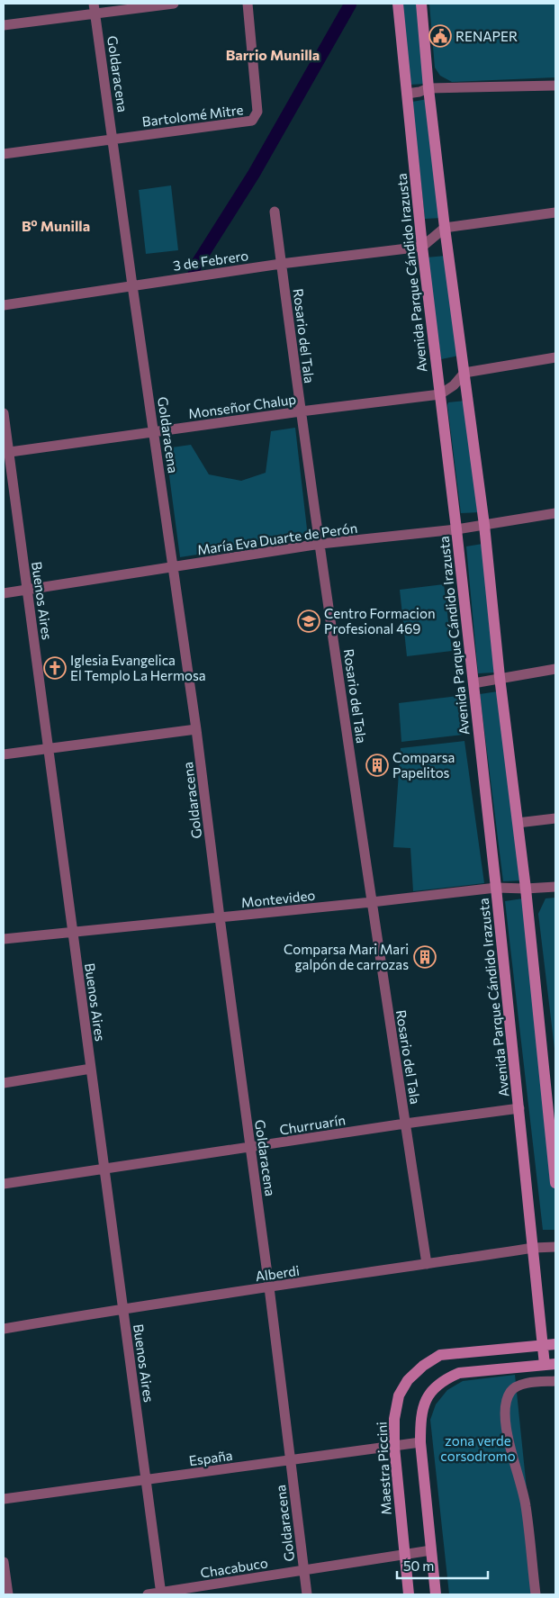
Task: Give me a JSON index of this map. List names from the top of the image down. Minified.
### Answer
{"streets":{"main road":["Avenida Parque Cándido Irazusta","Maestra Piccini"],"street":["Goldaracena","Bartolomé Mitre","3 de Febrero","Rosario del Tala","Monseñor Chalup","María Eva Duarte de Perón","Buenos Aires","Montevideo","Churruarín","Alberdi","España","Chacabuco"]},"crossings":[["Goldaracena","Bartolomé Mitre"],["Goldaracena","3 de Febrero"],["Goldaracena","Monseñor Chalup"],["Goldaracena","María Eva Duarte de Perón"],["Goldaracena","Montevideo"],["Goldaracena","Churruarín"],["Goldaracena","Alberdi"],["Goldaracena","España"],["Goldaracena","Chacabuco"],["3 de Febrero","Avenida Parque Cándido Irazusta"],["3 de Febrero","Rosario del Tala"],["Avenida Parque Cándido Irazusta","Monseñor Chalup"],["Avenida Parque Cándido Irazusta","María Eva Duarte de Perón"],["Avenida Parque Cándido Irazusta","Montevideo"],["Avenida Parque Cándido Irazusta","Churruarín"],["Avenida Parque Cándido Irazusta","Alberdi"],["Avenida Parque Cándido Irazusta","Maestra Piccini"],["Rosario del Tala","Monseñor Chalup"],["Rosario del Tala","María Eva Duarte de Perón"],["Rosario del Tala","Montevideo"],["Rosario del Tala","Churruarín"],["Rosario del Tala","Alberdi"],["Monseñor Chalup","Buenos Aires"],["María Eva Duarte de Perón","Buenos Aires"],["Buenos Aires","Montevideo"],["Buenos Aires","Churruarín"],["Buenos Aires","Alberdi"],["Buenos Aires","España"],["Buenos Aires","Chacabuco"],["España","Maestra Piccini"],["Maestra Piccini","Chacabuco"]],"districts":["Barrio Munilla","Bº Munilla"],"parks":["zona verde corsodromo"],"places":{"public building":["RENAPER"],"school or university":["Centro Formacion Profesional 469"],"church":["Iglesia Evangelica El Templo La Hermosa"],"building":["Comparsa Papelitos","Comparsa Mari Mari galpón de carrozas"]},"scale_bar":"50 m"}
